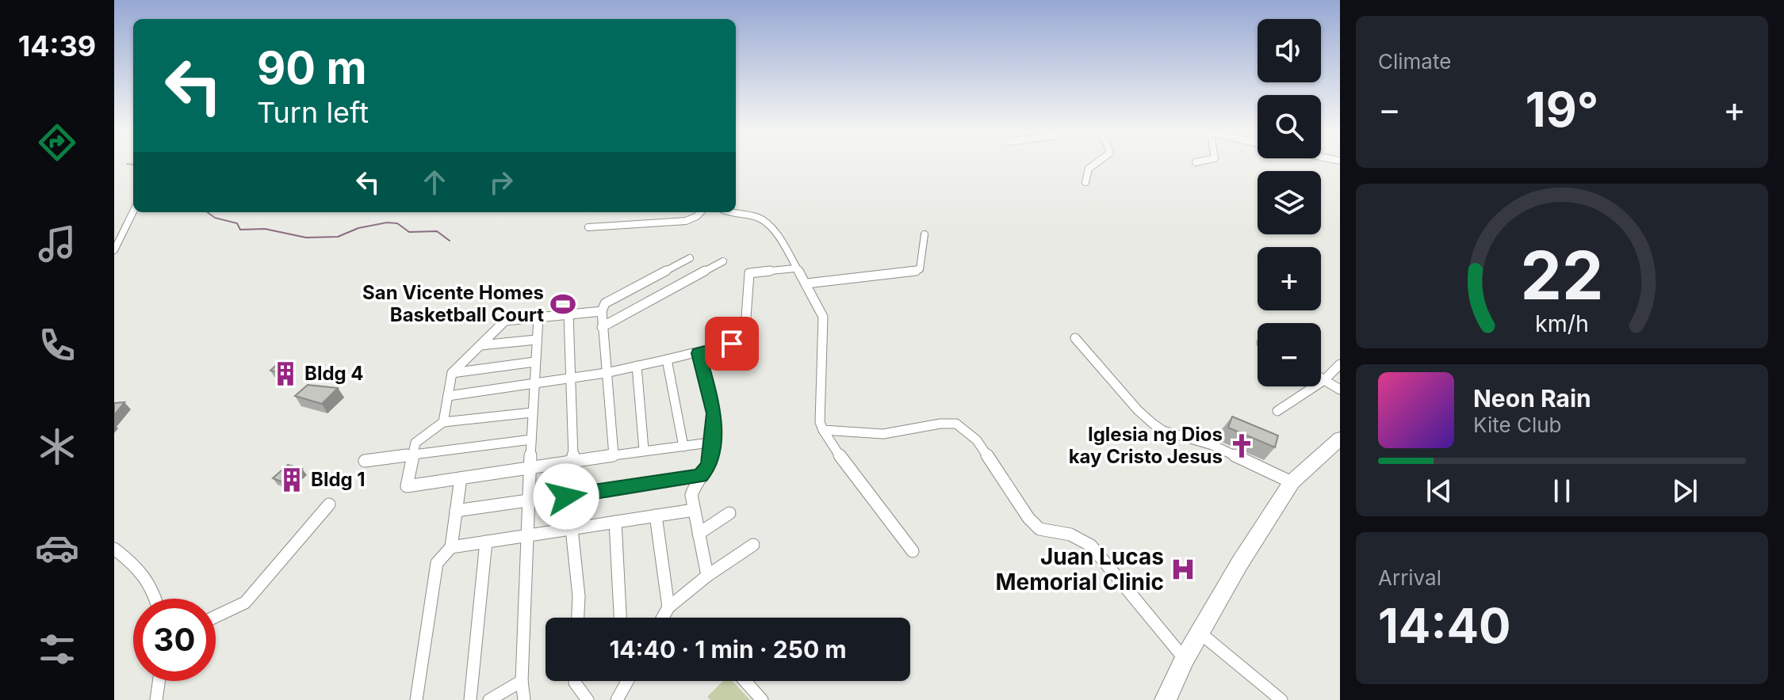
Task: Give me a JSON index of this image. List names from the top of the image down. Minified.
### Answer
{"places":{"sports":["San Vicente Homes Basketball Court"],"building":["Bldg 4","Bldg 1"],"church":["Iglesia ng Dios kay Cristo Jesus"],"hospital":["Juan Lucas Memorial Clinic"]},"page":{"tabs":"14:39","tile":["Climate",["Arrival","14:40"]],"map_buttons":["+","−"],"turn":["90 m","Turn left"],"heat":["−","19°","+"],"song":["Neon Rain","Kite Club"],"limit":"30","trip":"14:40 · 1 min · 250 m","gauge":["22","km/h"]}}
